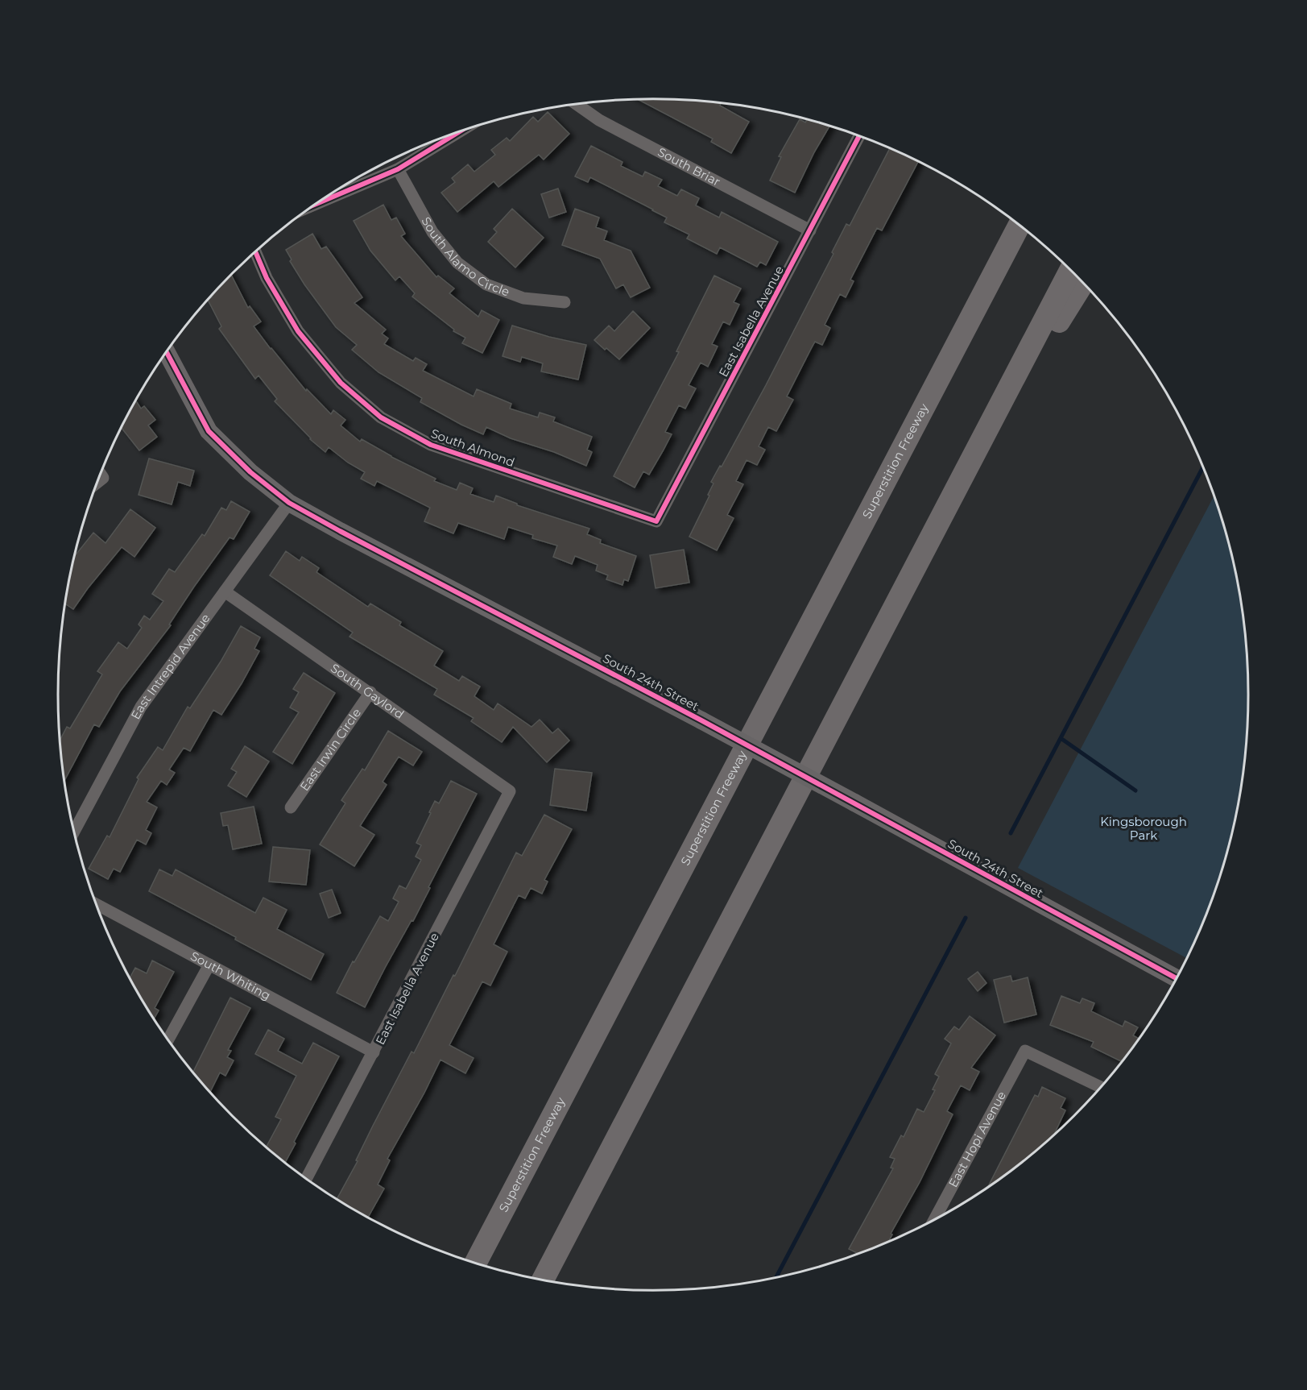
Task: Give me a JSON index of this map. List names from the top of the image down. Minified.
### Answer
{"streets":{"highway":["Superstition Freeway"],"street":["South Briar","South Alamo Circle","East Isabella Avenue","South Almond","East Intrepid Avenue","South 24th Street","South Gaylord","East Irwin Circle","South Whiting","East Hopi Avenue"]},"crossings":[["South Briar","East Isabella Avenue"],["East Isabella Avenue","South Almond"],["East Isabella Avenue","South Gaylord"],["East Isabella Avenue","South Whiting"],["East Intrepid Avenue","South 24th Street"],["East Intrepid Avenue","South Gaylord"],["South Gaylord","East Irwin Circle"]],"parks":["Kingsborough Park"]}
